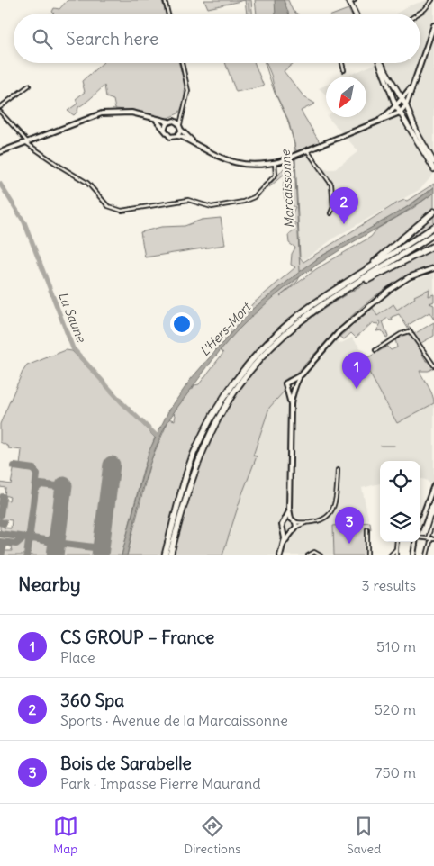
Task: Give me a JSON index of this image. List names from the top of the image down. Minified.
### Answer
{"water":["Marcaissonne","La Saune","L'Hers-Mort"],"north":"bottom left","page":{"search":"Search here","pins":["2","1","3"],"heading":["Nearby","3 results"],"list":[{"mark":"1","name":"CS GROUP – France","note":"Place","value":"510 m"},{"mark":"2","name":"360 Spa","note":"Sports · Avenue de la Marcaissonne","value":"520 m"},{"mark":"3","name":"Bois de Sarabelle","note":"Park · Impasse Pierre Maurand","value":"750 m"}],"nav":["Map","Directions","Saved"]}}
